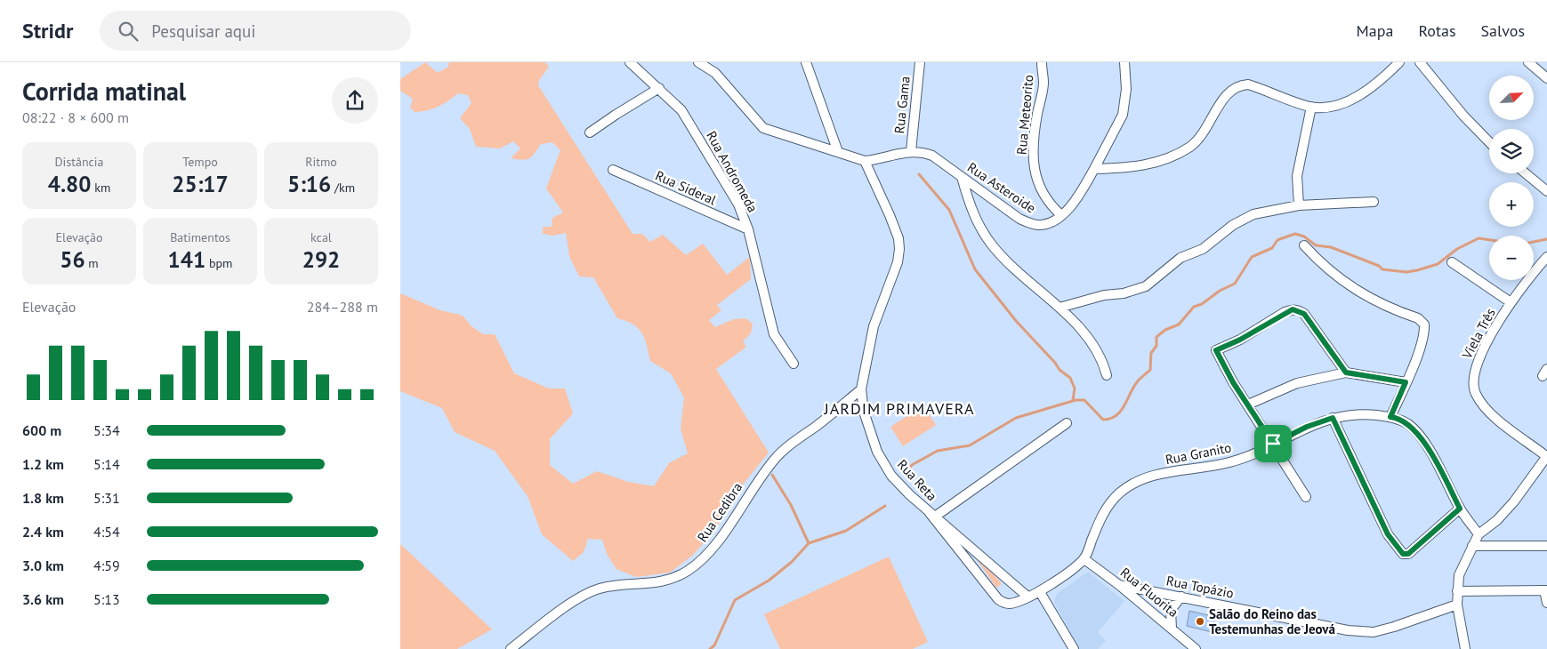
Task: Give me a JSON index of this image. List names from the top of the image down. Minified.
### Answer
{"streets":{"street":["Rua Gama","Rua Meteorito","Rua Andromeda","Rua Sideral","Rua Asteroide","Viela Três","Rua Granito","Rua Reta","Rua Cedibra","Rua Topázio","Rua Fluorita"]},"crossings":[["Rua Gama","Rua Asteroide"],["Rua Meteorito","Rua Asteroide"],["Rua Andromeda","Rua Sideral"],["Rua Asteroide","Rua Reta"],["Rua Granito","Rua Reta"],["Rua Granito","Rua Fluorita"],["Rua Reta","Rua Cedibra"],["Rua Topázio","Rua Fluorita"]],"districts":["JARDIM PRIMAVERA"],"places":["Salão do Reino das Testemunhas de Jeová"],"north":"top right","page":{"header":"Stridr","search":"Pesquisar aqui","nav":["Mapa","Rotas","Salvos"],"heading":["Corrida matinal","08:22 · 8 × 600 m"],"map_buttons":["+","−"],"stats":[["Distância","4.80 km"],["Tempo","25:17"],["Ritmo","5:16 /km"],["Elevação","56 m"],["Batimentos","141 bpm"],["kcal","292"]],"chart":["Elevação","284–288 m"],"list":[{"name":"600 m","note":"5:34"},{"name":"1.2 km","note":"5:14"},{"name":"1.8 km","note":"5:31"},{"name":"2.4 km","note":"4:54"},{"name":"3.0 km","note":"4:59"},{"name":"3.6 km","note":"5:13"}]}}
